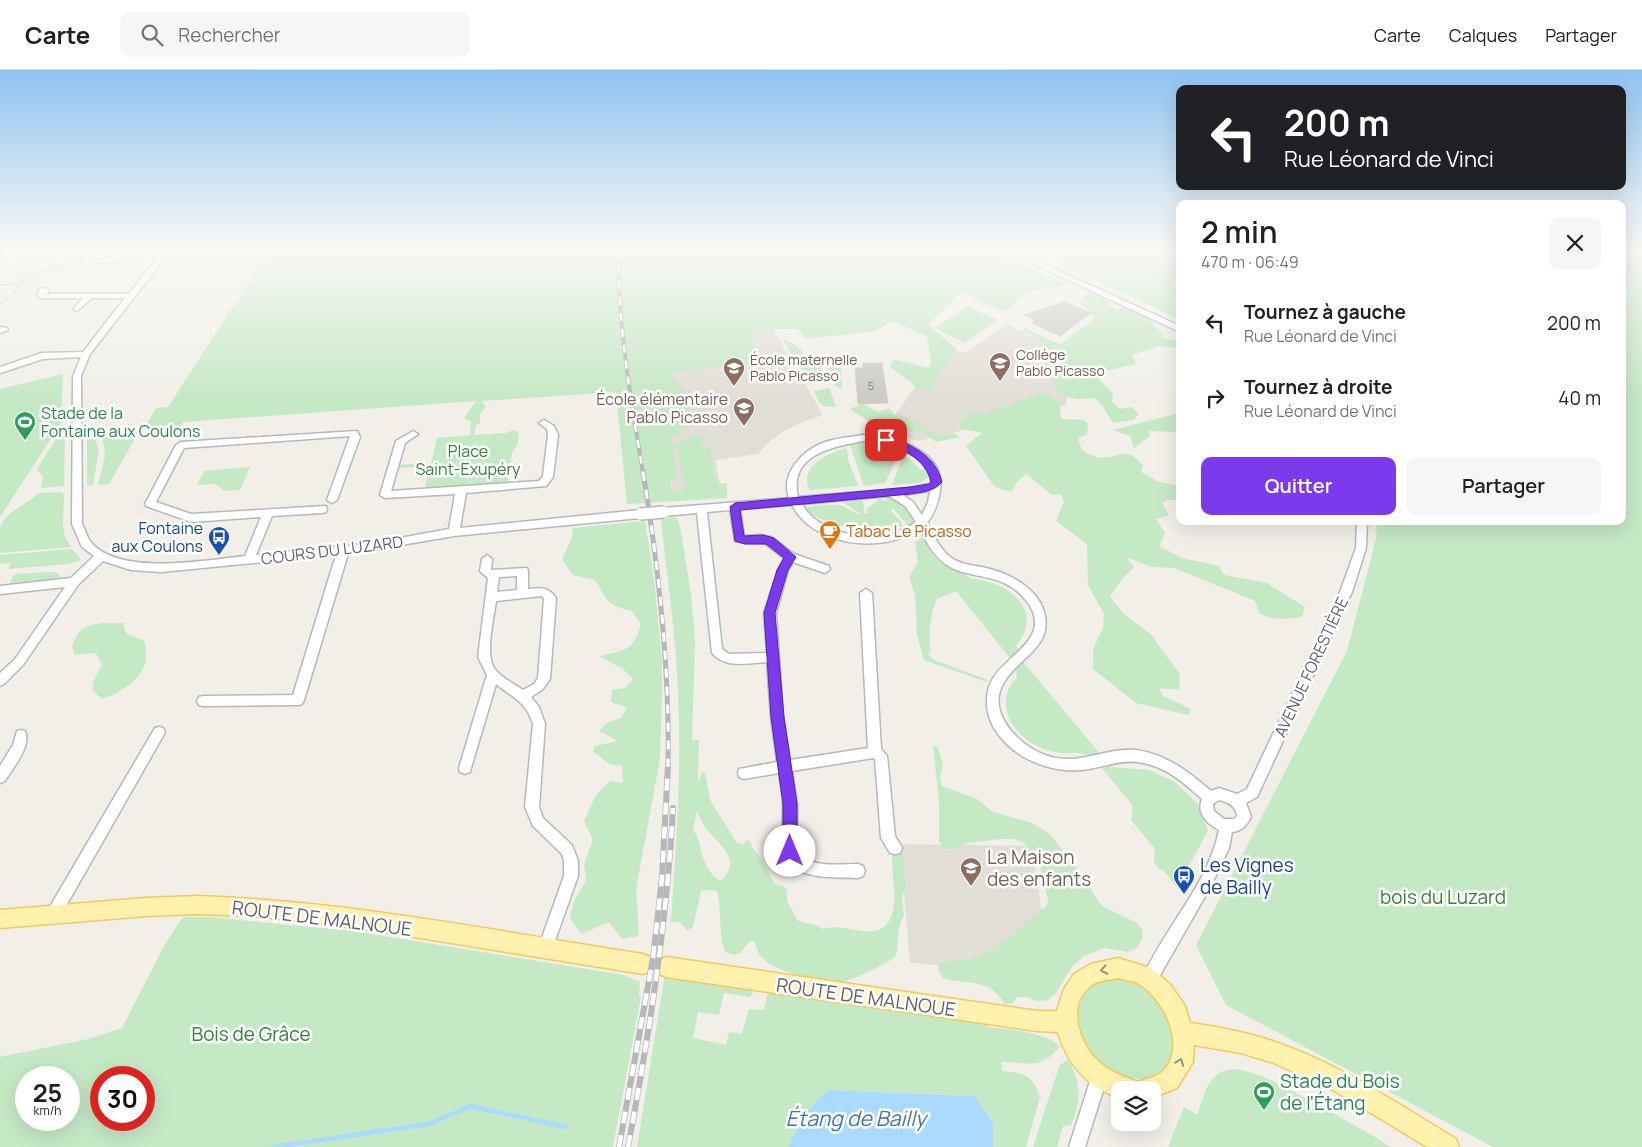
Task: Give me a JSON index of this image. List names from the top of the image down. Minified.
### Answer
{"streets":{"main road":["ROUTE DE MALNOUE"],"street":["COURS DU LUZARD","AVENUE FORESTIÈRE"]},"water":["Étang de Bailly"],"parks":["Place Saint-Exupéry","bois du Luzard","Bois de Grâce"],"places":{"school or university":["Collège Pablo Picasso","École maternelle Pablo Picasso","École élémentaire Pablo Picasso","La Maison des enfants"],"sports":["Stade de la Fontaine aux Coulons","Stade du Bois de l'Étang"],"cafe":["Tabac Le Picasso"],"bus stop":["Fontaine aux Coulons","Les Vignes de Bailly"]},"house_numbers":["5"],"page":{"header":"Carte","search":"Rechercher","nav":["Carte","Calques","Partager"],"turn":["200 m","Rue Léonard de Vinci"],"heading":["2 min","470 m · 06:49"],"list":[{"name":"Tournez à gauche","note":"Rue Léonard de Vinci","value":"200 m"},{"name":"Tournez à droite","note":"Rue Léonard de Vinci","value":"40 m"}],"buttons":["Quitter","Partager"],"speed":"25 km/h","limit":"30"}}
